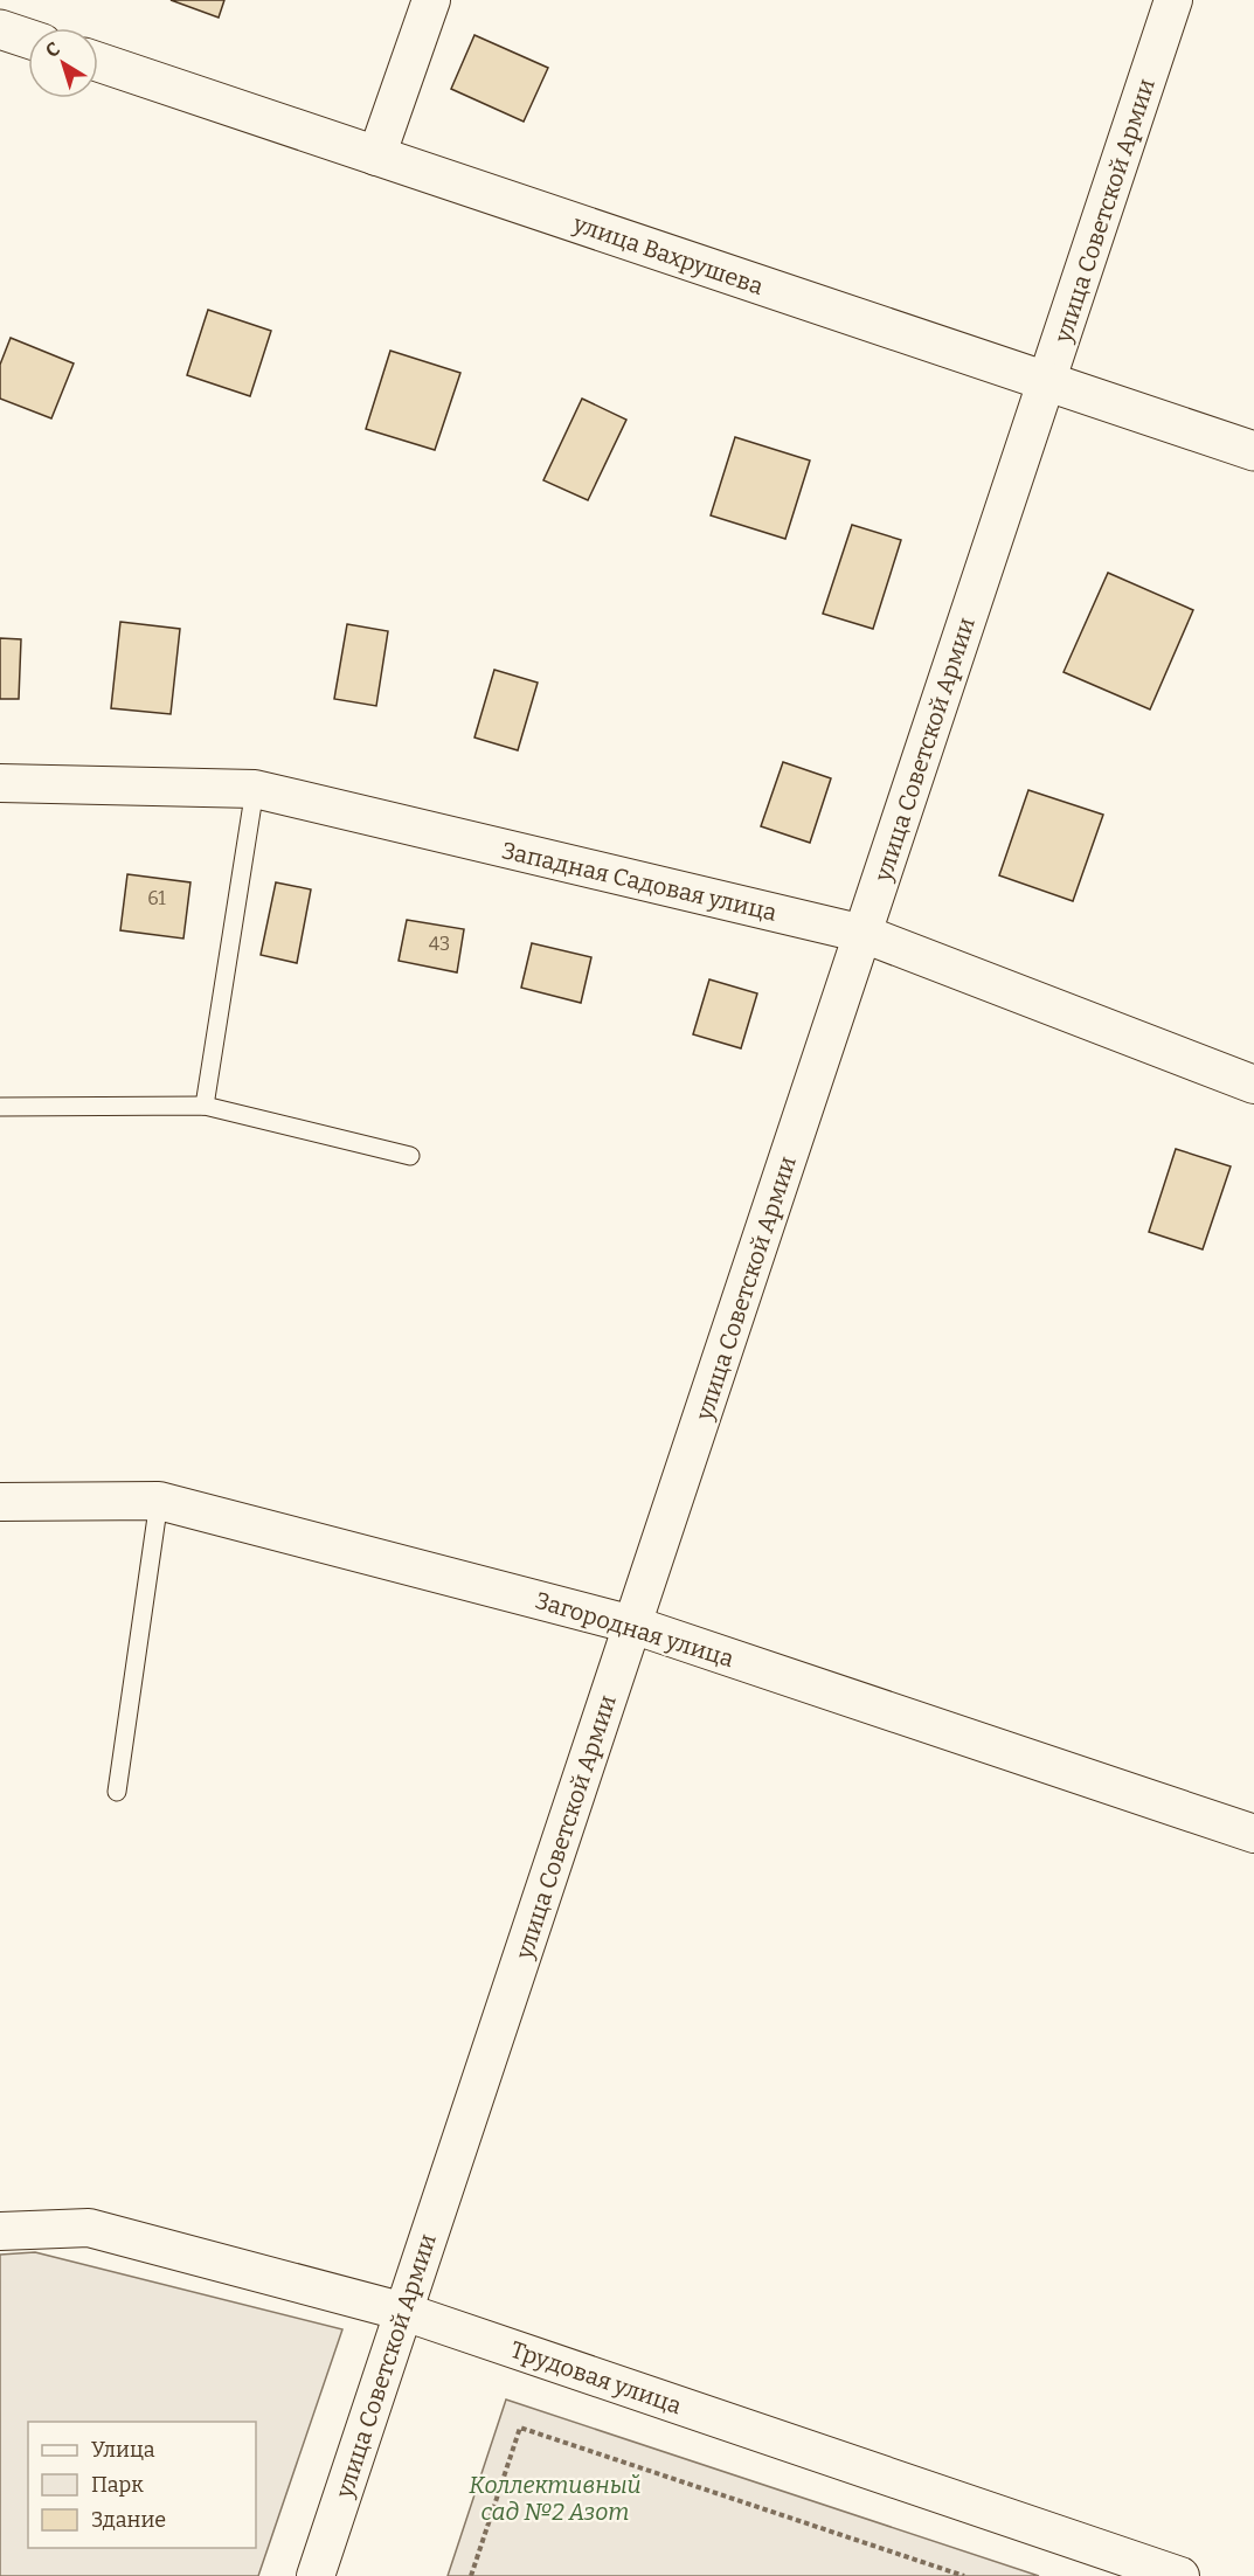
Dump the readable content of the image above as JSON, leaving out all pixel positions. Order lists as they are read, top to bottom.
{
  "streets": {
    "main road": ["улица Вахрушева"],
    "street": [
      "улица Советской Армии",
      "Западная Садовая улица",
      "Загородная улица",
      "Трудовая улица"
    ]
  },
  "crossings": [
    ["улица Советской Армии", "улица Вахрушева"],
    ["улица Советской Армии", "Западная Садовая улица"],
    ["улица Советской Армии", "Загородная улица"],
    ["улица Советской Армии", "Трудовая улица"]
  ],
  "parks": ["Коллективный сад №2 Азот"],
  "house_numbers": ["61", "43"],
  "legend": ["Улица", "Парк", "Здание"],
  "north": "top left"
}
